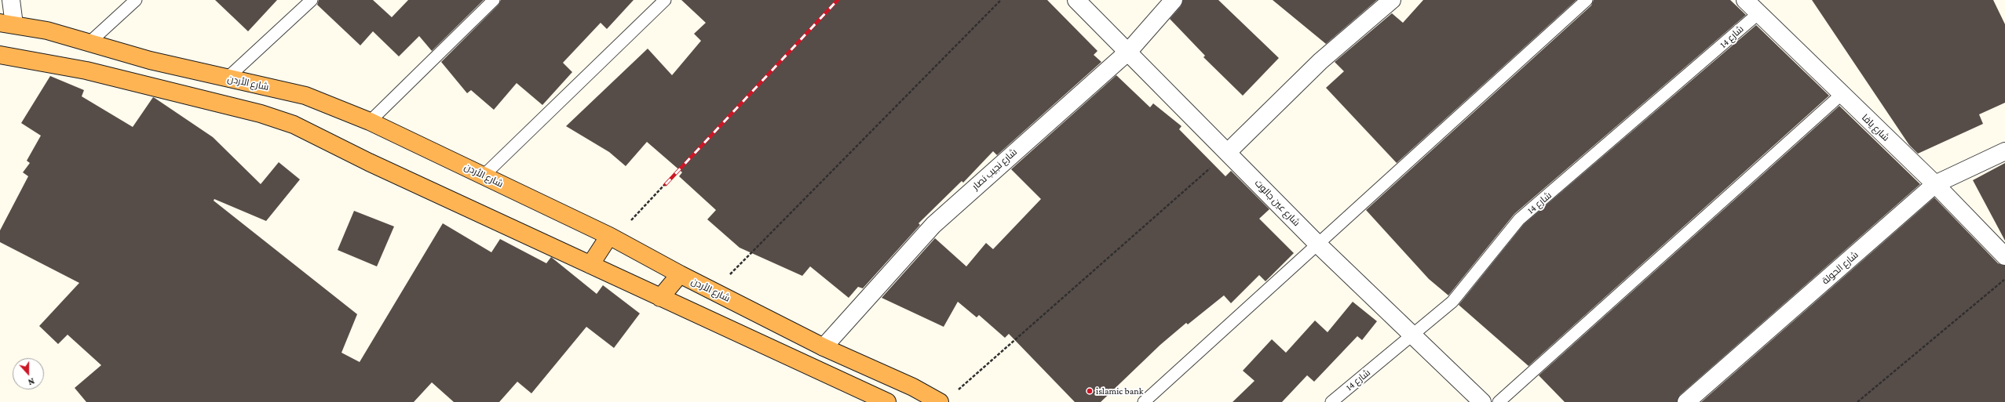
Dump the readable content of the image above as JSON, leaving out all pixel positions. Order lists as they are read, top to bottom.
{
  "streets": {
    "highway": ["شارع الأردن"],
    "street": [
      "شارع يافا",
      "شارع نجيب نصار",
      "شارع عين جالوت",
      "شارع الحولة"
    ],
    "lane": ["شارع 14"]
  },
  "crossings": [
    ["شارع 14", "شارع يافا"],
    ["شارع 14", "شارع عين جالوت"],
    ["شارع الأردن", "شارع نجيب نصار"],
    ["شارع يافا", "شارع الحولة"],
    ["شارع نجيب نصار", "شارع عين جالوت"]
  ],
  "places": ["islamic bank"],
  "north": "bottom"
}
